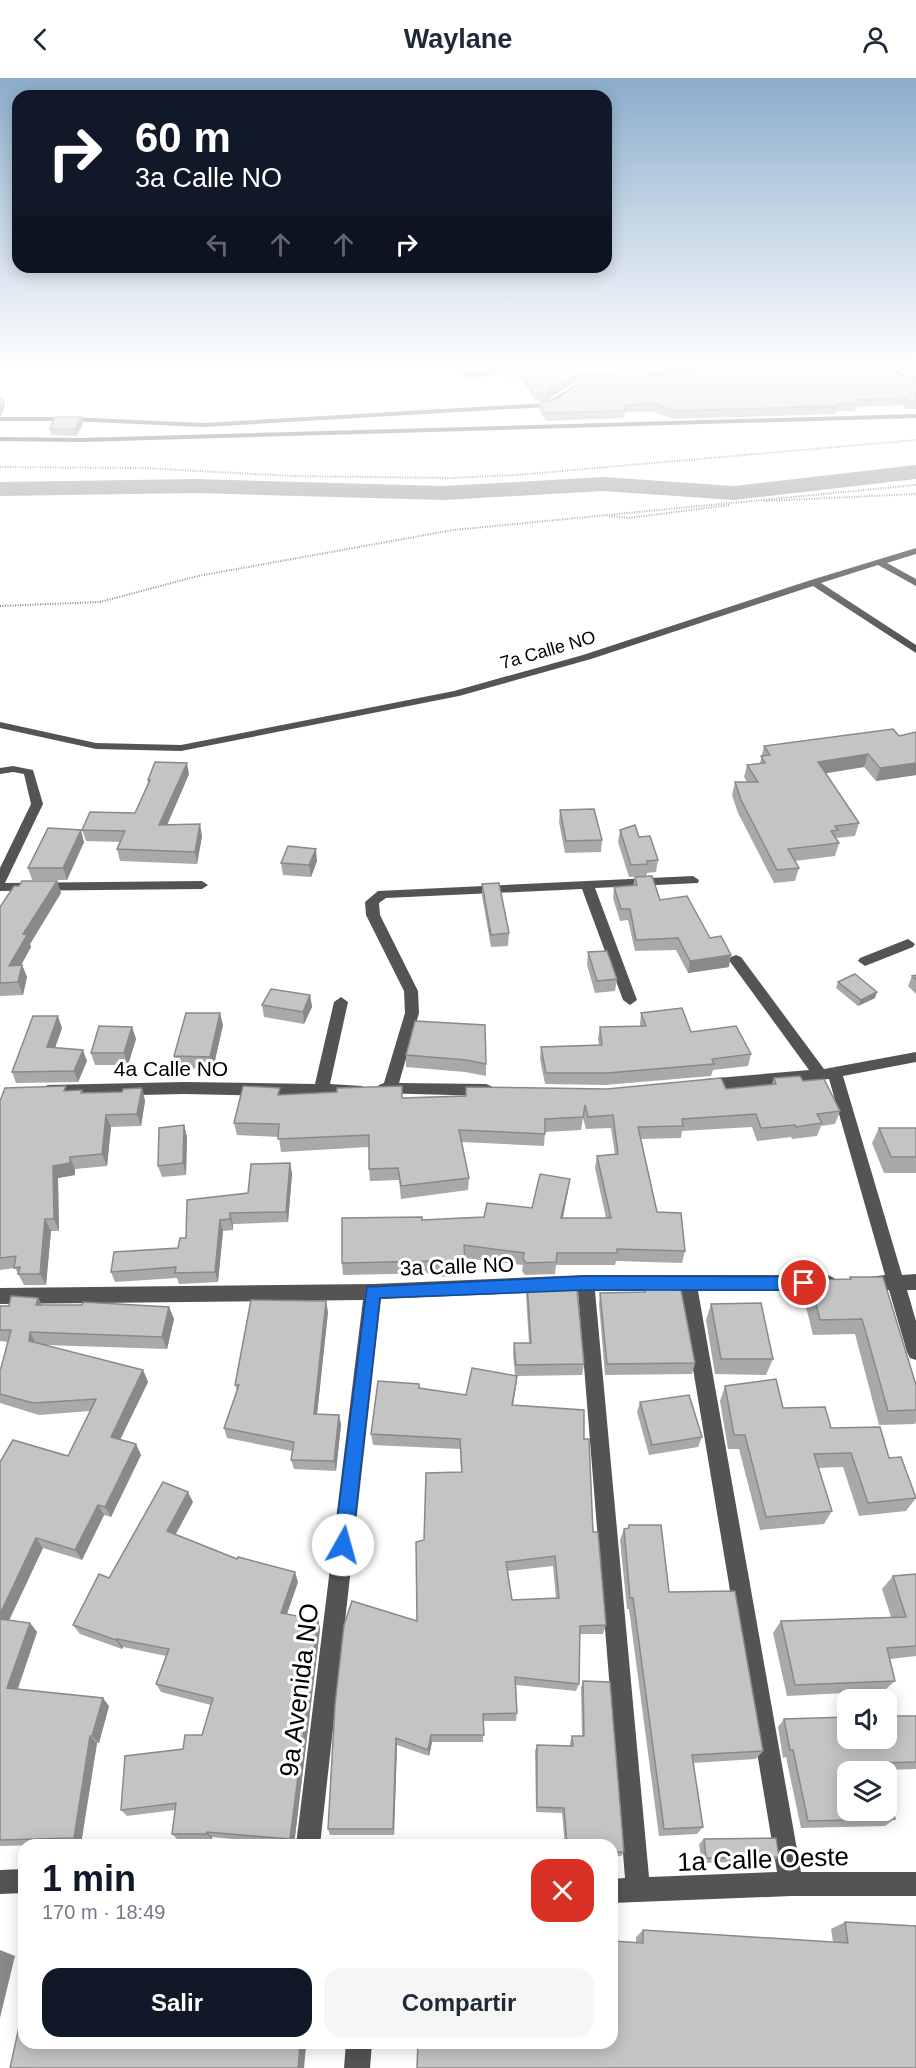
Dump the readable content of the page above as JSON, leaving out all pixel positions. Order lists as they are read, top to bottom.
{
  "streets": {
    "street": [
      "7a Calle NO",
      "4a Calle NO",
      "3a Calle NO",
      "9a Avenida NO",
      "1a Calle Oeste"
    ]
  },
  "crossings": [
    ["3a Calle NO", "9a Avenida NO"]
  ],
  "page": {
    "header": "Waylane",
    "turn": ["60 m", "3a Calle NO"],
    "heading": ["1 min", "170 m · 18:49"],
    "buttons": ["Salir", "Compartir"]
  }
}
